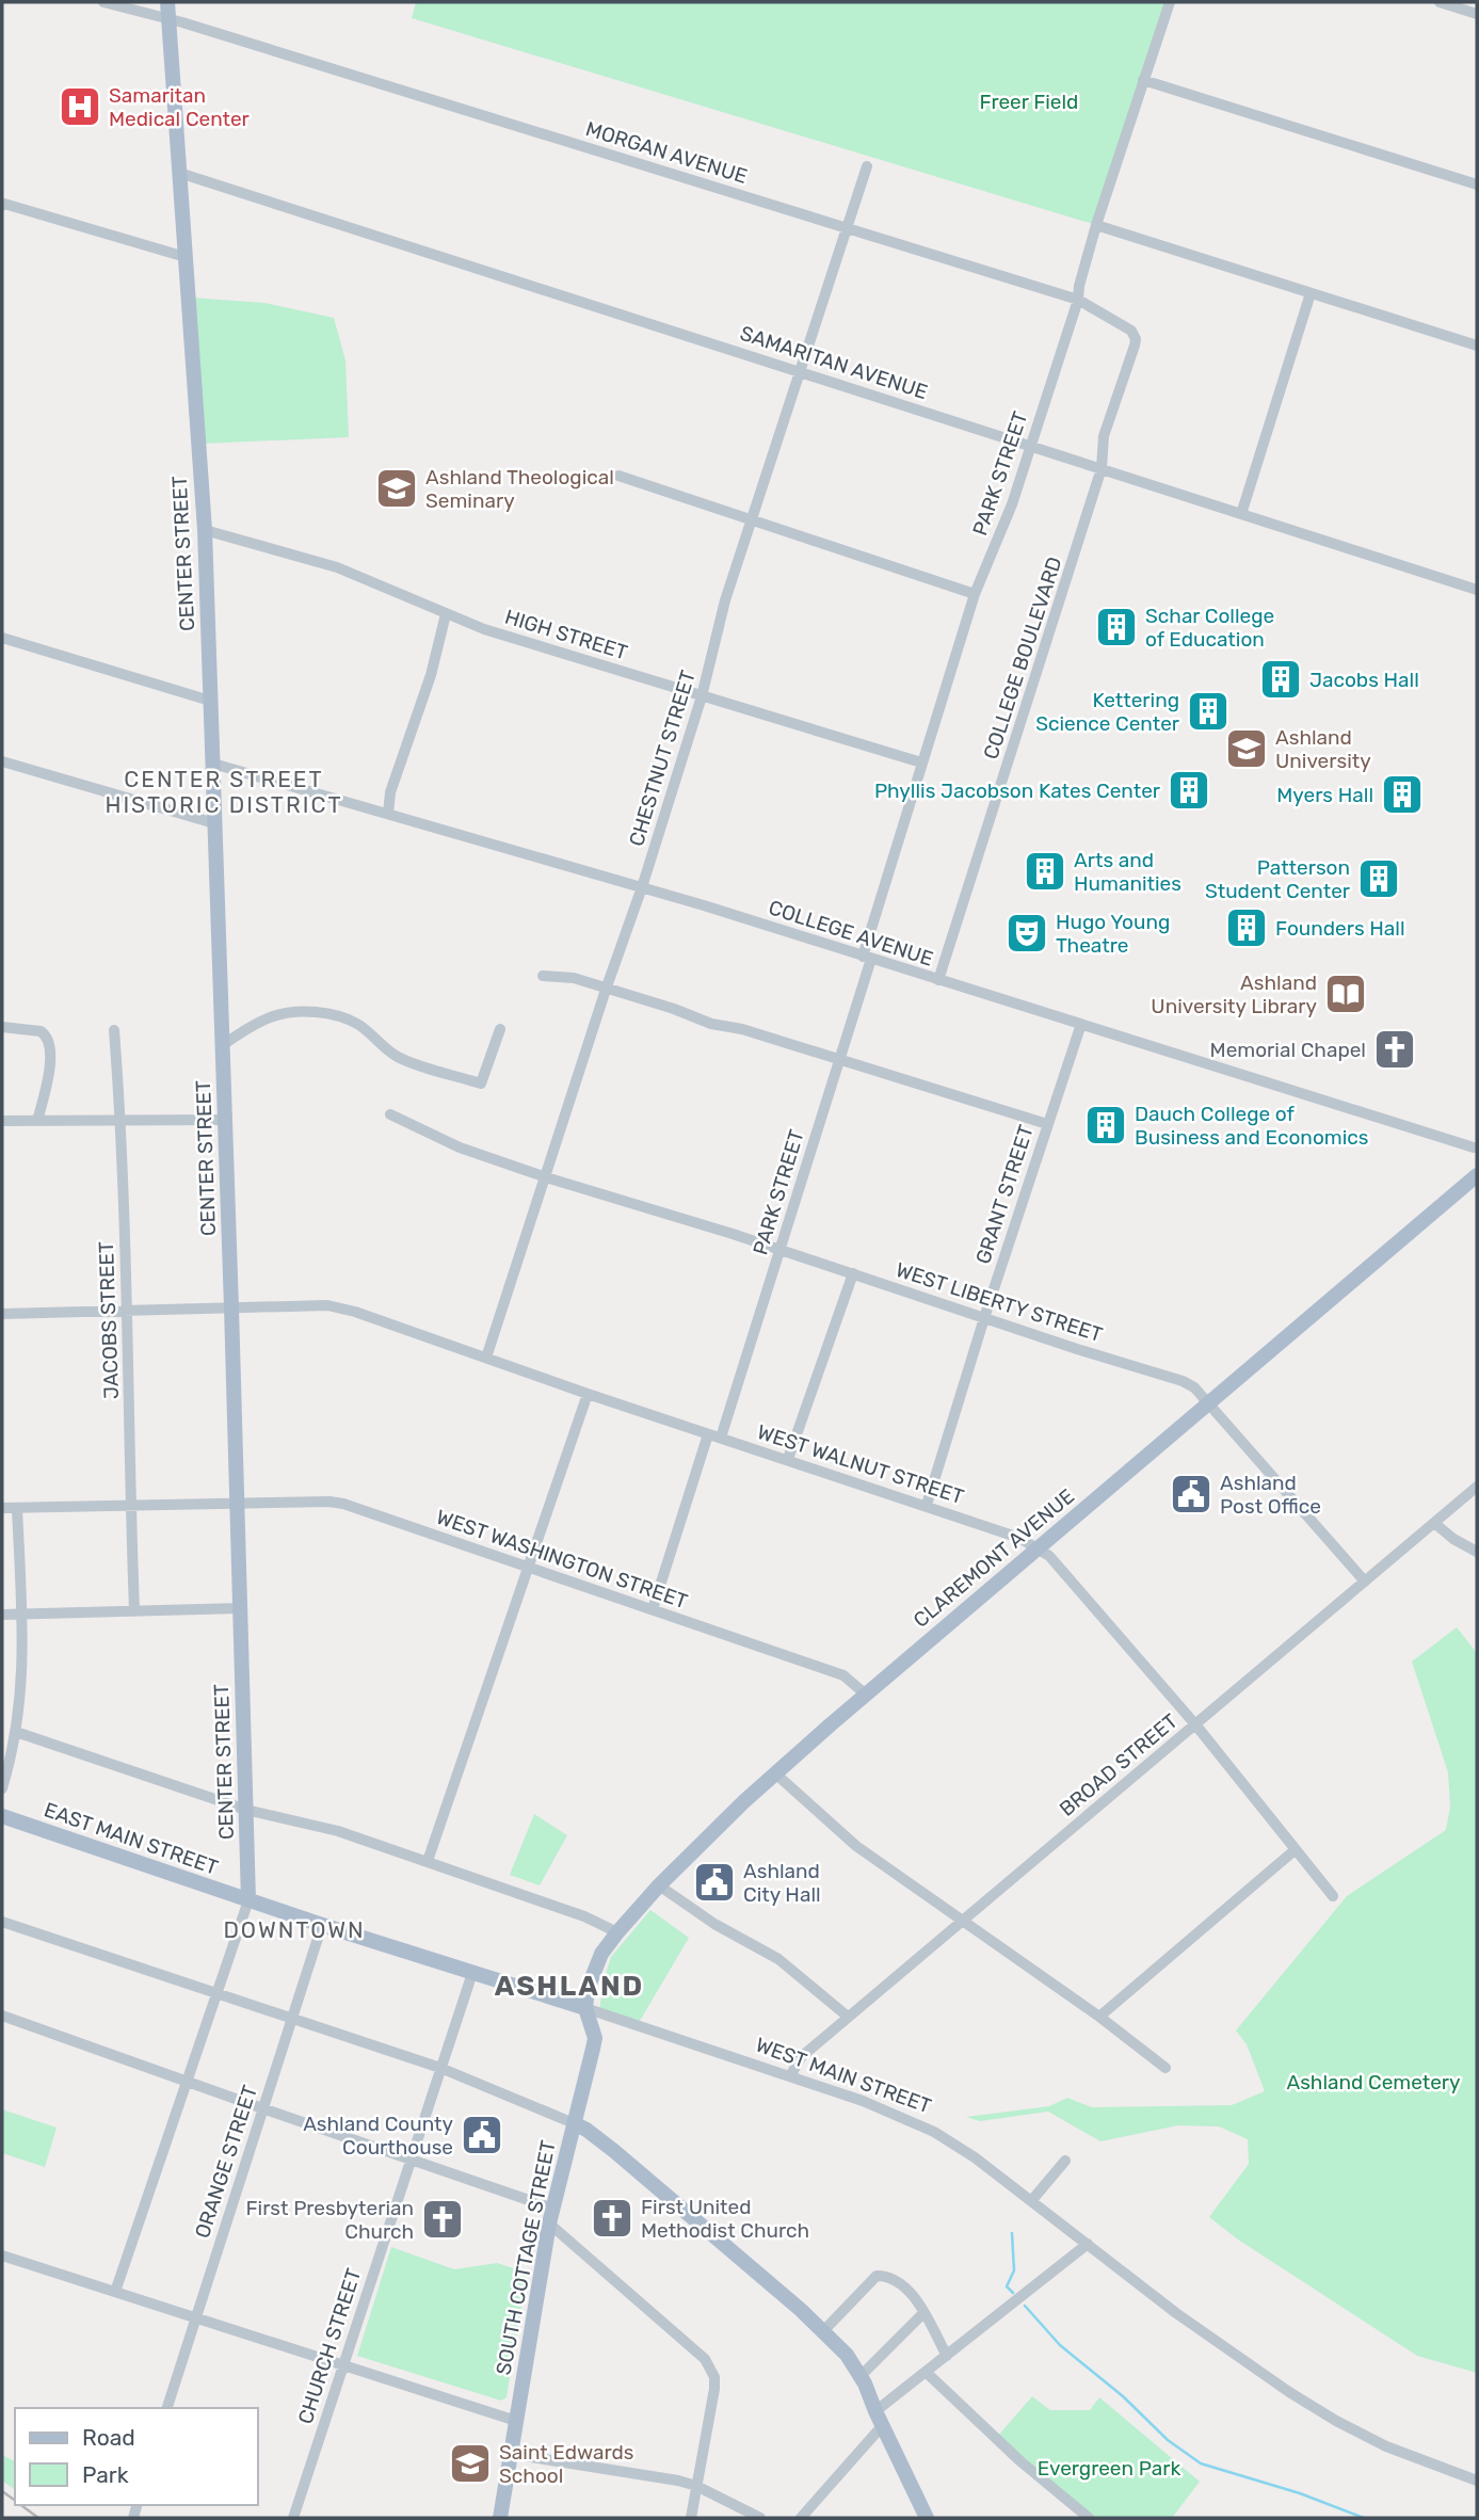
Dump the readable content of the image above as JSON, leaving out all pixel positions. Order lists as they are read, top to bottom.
{
  "streets": {
    "main road": [
      "CENTER STREET",
      "CLAREMONT AVENUE",
      "EAST MAIN STREET",
      "WEST MAIN STREET",
      "SOUTH COTTAGE STREET"
    ],
    "street": [
      "MORGAN AVENUE",
      "SAMARITAN AVENUE",
      "PARK STREET",
      "HIGH STREET",
      "COLLEGE BOULEVARD",
      "CHESTNUT STREET",
      "COLLEGE AVENUE",
      "GRANT STREET",
      "WEST LIBERTY STREET",
      "JACOBS STREET",
      "WEST WALNUT STREET",
      "WEST WASHINGTON STREET",
      "BROAD STREET",
      "ORANGE STREET",
      "CHURCH STREET"
    ]
  },
  "crossings": [
    ["MORGAN AVENUE", "PARK STREET"],
    ["MORGAN AVENUE", "CENTER STREET"],
    ["MORGAN AVENUE", "COLLEGE BOULEVARD"],
    ["MORGAN AVENUE", "CHESTNUT STREET"],
    ["SAMARITAN AVENUE", "PARK STREET"],
    ["SAMARITAN AVENUE", "CENTER STREET"],
    ["SAMARITAN AVENUE", "COLLEGE BOULEVARD"],
    ["SAMARITAN AVENUE", "CHESTNUT STREET"],
    ["PARK STREET", "HIGH STREET"],
    ["PARK STREET", "COLLEGE AVENUE"],
    ["PARK STREET", "WEST LIBERTY STREET"],
    ["PARK STREET", "WEST WALNUT STREET"],
    ["PARK STREET", "WEST WASHINGTON STREET"],
    ["CENTER STREET", "HIGH STREET"],
    ["CENTER STREET", "COLLEGE AVENUE"],
    ["CENTER STREET", "WEST WALNUT STREET"],
    ["CENTER STREET", "WEST WASHINGTON STREET"],
    ["CENTER STREET", "EAST MAIN STREET"],
    ["CENTER STREET", "WEST MAIN STREET"],
    ["HIGH STREET", "CHESTNUT STREET"],
    ["COLLEGE BOULEVARD", "COLLEGE AVENUE"],
    ["CHESTNUT STREET", "COLLEGE AVENUE"],
    ["CHESTNUT STREET", "WEST LIBERTY STREET"],
    ["CHESTNUT STREET", "WEST WALNUT STREET"],
    ["COLLEGE AVENUE", "GRANT STREET"],
    ["GRANT STREET", "WEST LIBERTY STREET"],
    ["GRANT STREET", "WEST WALNUT STREET"],
    ["WEST LIBERTY STREET", "CLAREMONT AVENUE"],
    ["WEST LIBERTY STREET", "BROAD STREET"],
    ["JACOBS STREET", "WEST WALNUT STREET"],
    ["JACOBS STREET", "WEST WASHINGTON STREET"],
    ["WEST WALNUT STREET", "CLAREMONT AVENUE"],
    ["WEST WALNUT STREET", "BROAD STREET"],
    ["CLAREMONT AVENUE", "WEST WASHINGTON STREET"],
    ["CLAREMONT AVENUE", "WEST MAIN STREET"],
    ["CLAREMONT AVENUE", "SOUTH COTTAGE STREET"],
    ["BROAD STREET", "WEST MAIN STREET"],
    ["EAST MAIN STREET", "WEST MAIN STREET"],
    ["WEST MAIN STREET", "ORANGE STREET"],
    ["WEST MAIN STREET", "SOUTH COTTAGE STREET"],
    ["WEST MAIN STREET", "CHURCH STREET"]
  ],
  "districts": ["CENTER STREET HISTORIC DISTRICT", "DOWNTOWN", "ASHLAND"],
  "parks": ["Freer Field", "Ashland Cemetery", "Evergreen Park"],
  "places": {
    "hospital": ["Samaritan Medical Center"],
    "school or university": ["Ashland Theological Seminary", "Ashland University", "Saint Edwards School"],
    "building": [
      "Schar College of Education",
      "Jacobs Hall",
      "Kettering Science Center",
      "Phyllis Jacobson Kates Center",
      "Myers Hall",
      "Arts and Humanities",
      "Patterson Student Center",
      "Founders Hall",
      "Dauch College of Business and Economics"
    ],
    "theatre": ["Hugo Young Theatre"],
    "library": ["Ashland University Library"],
    "church": ["Memorial Chapel", "First United Methodist Church", "First Presbyterian Church"],
    "public building": ["Ashland Post Office", "Ashland City Hall", "Ashland County Courthouse"]
  },
  "legend": ["Road", "Park"]
}
